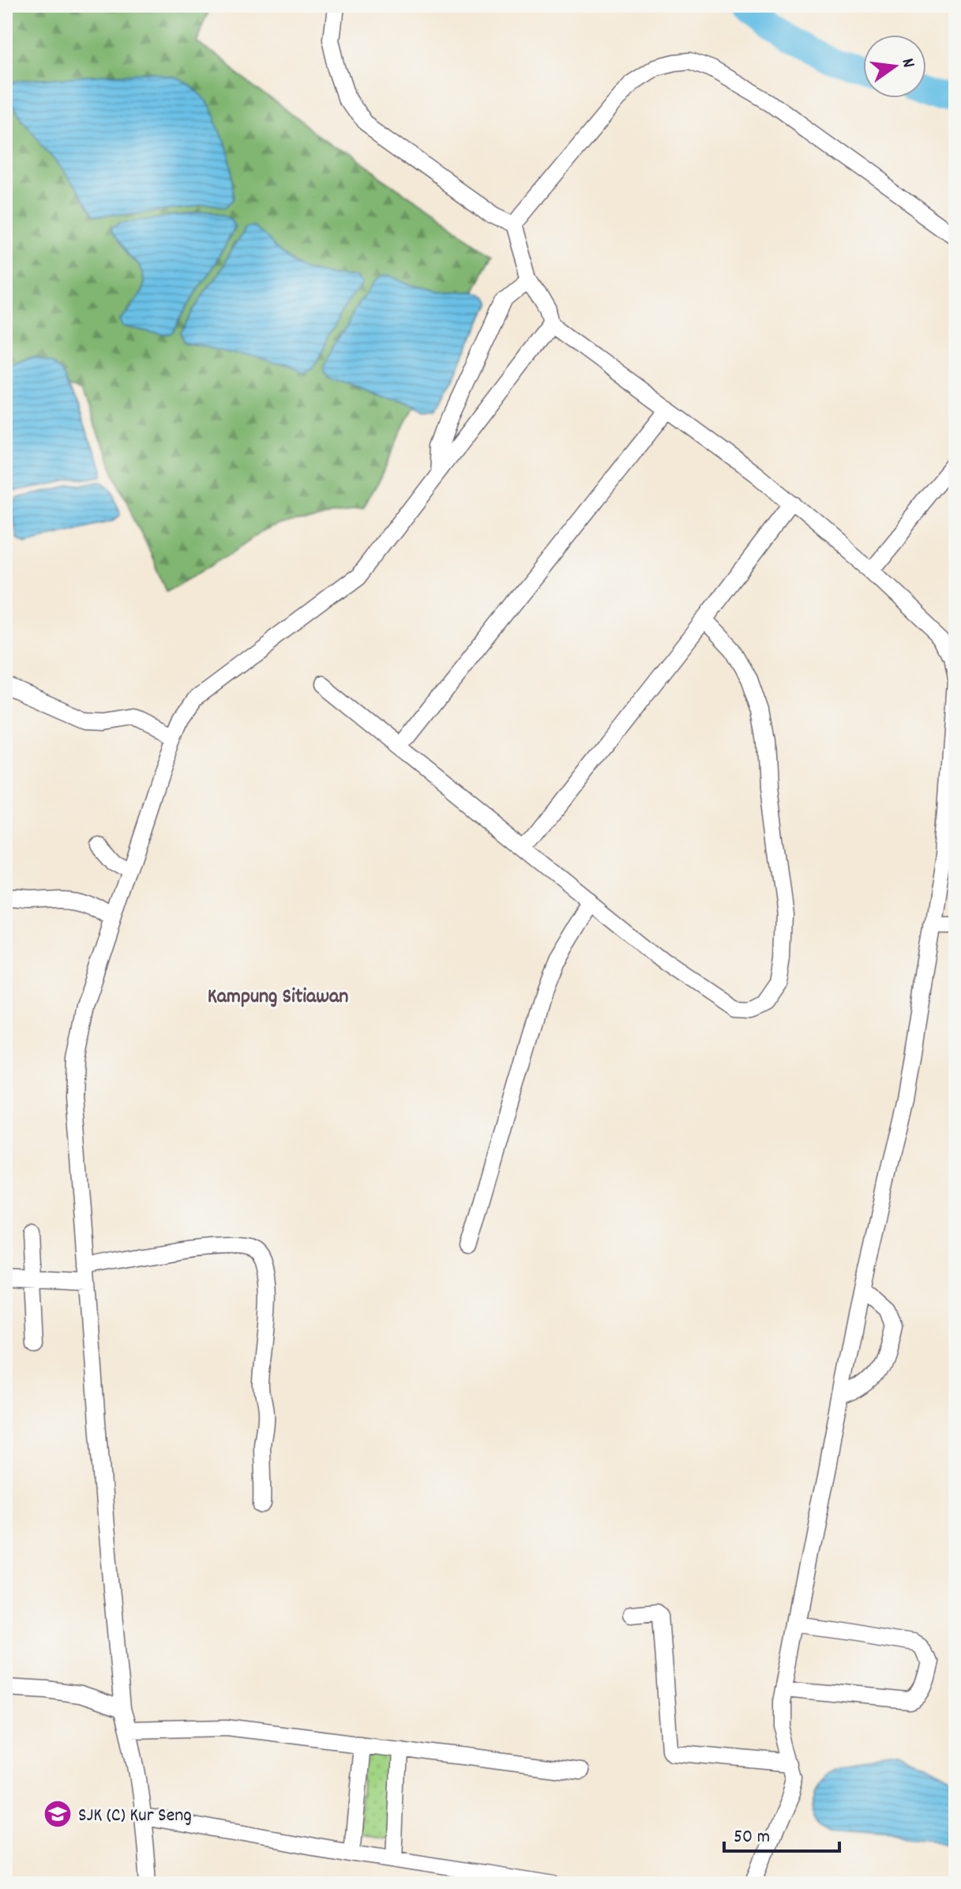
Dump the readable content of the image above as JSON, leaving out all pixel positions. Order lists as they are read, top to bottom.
{
  "districts": ["Kampung Sitiawan"],
  "places": {
    "school or university": ["SJK (C) Kur Seng"]
  },
  "scale_bar": "50 m",
  "north": "right"
}
